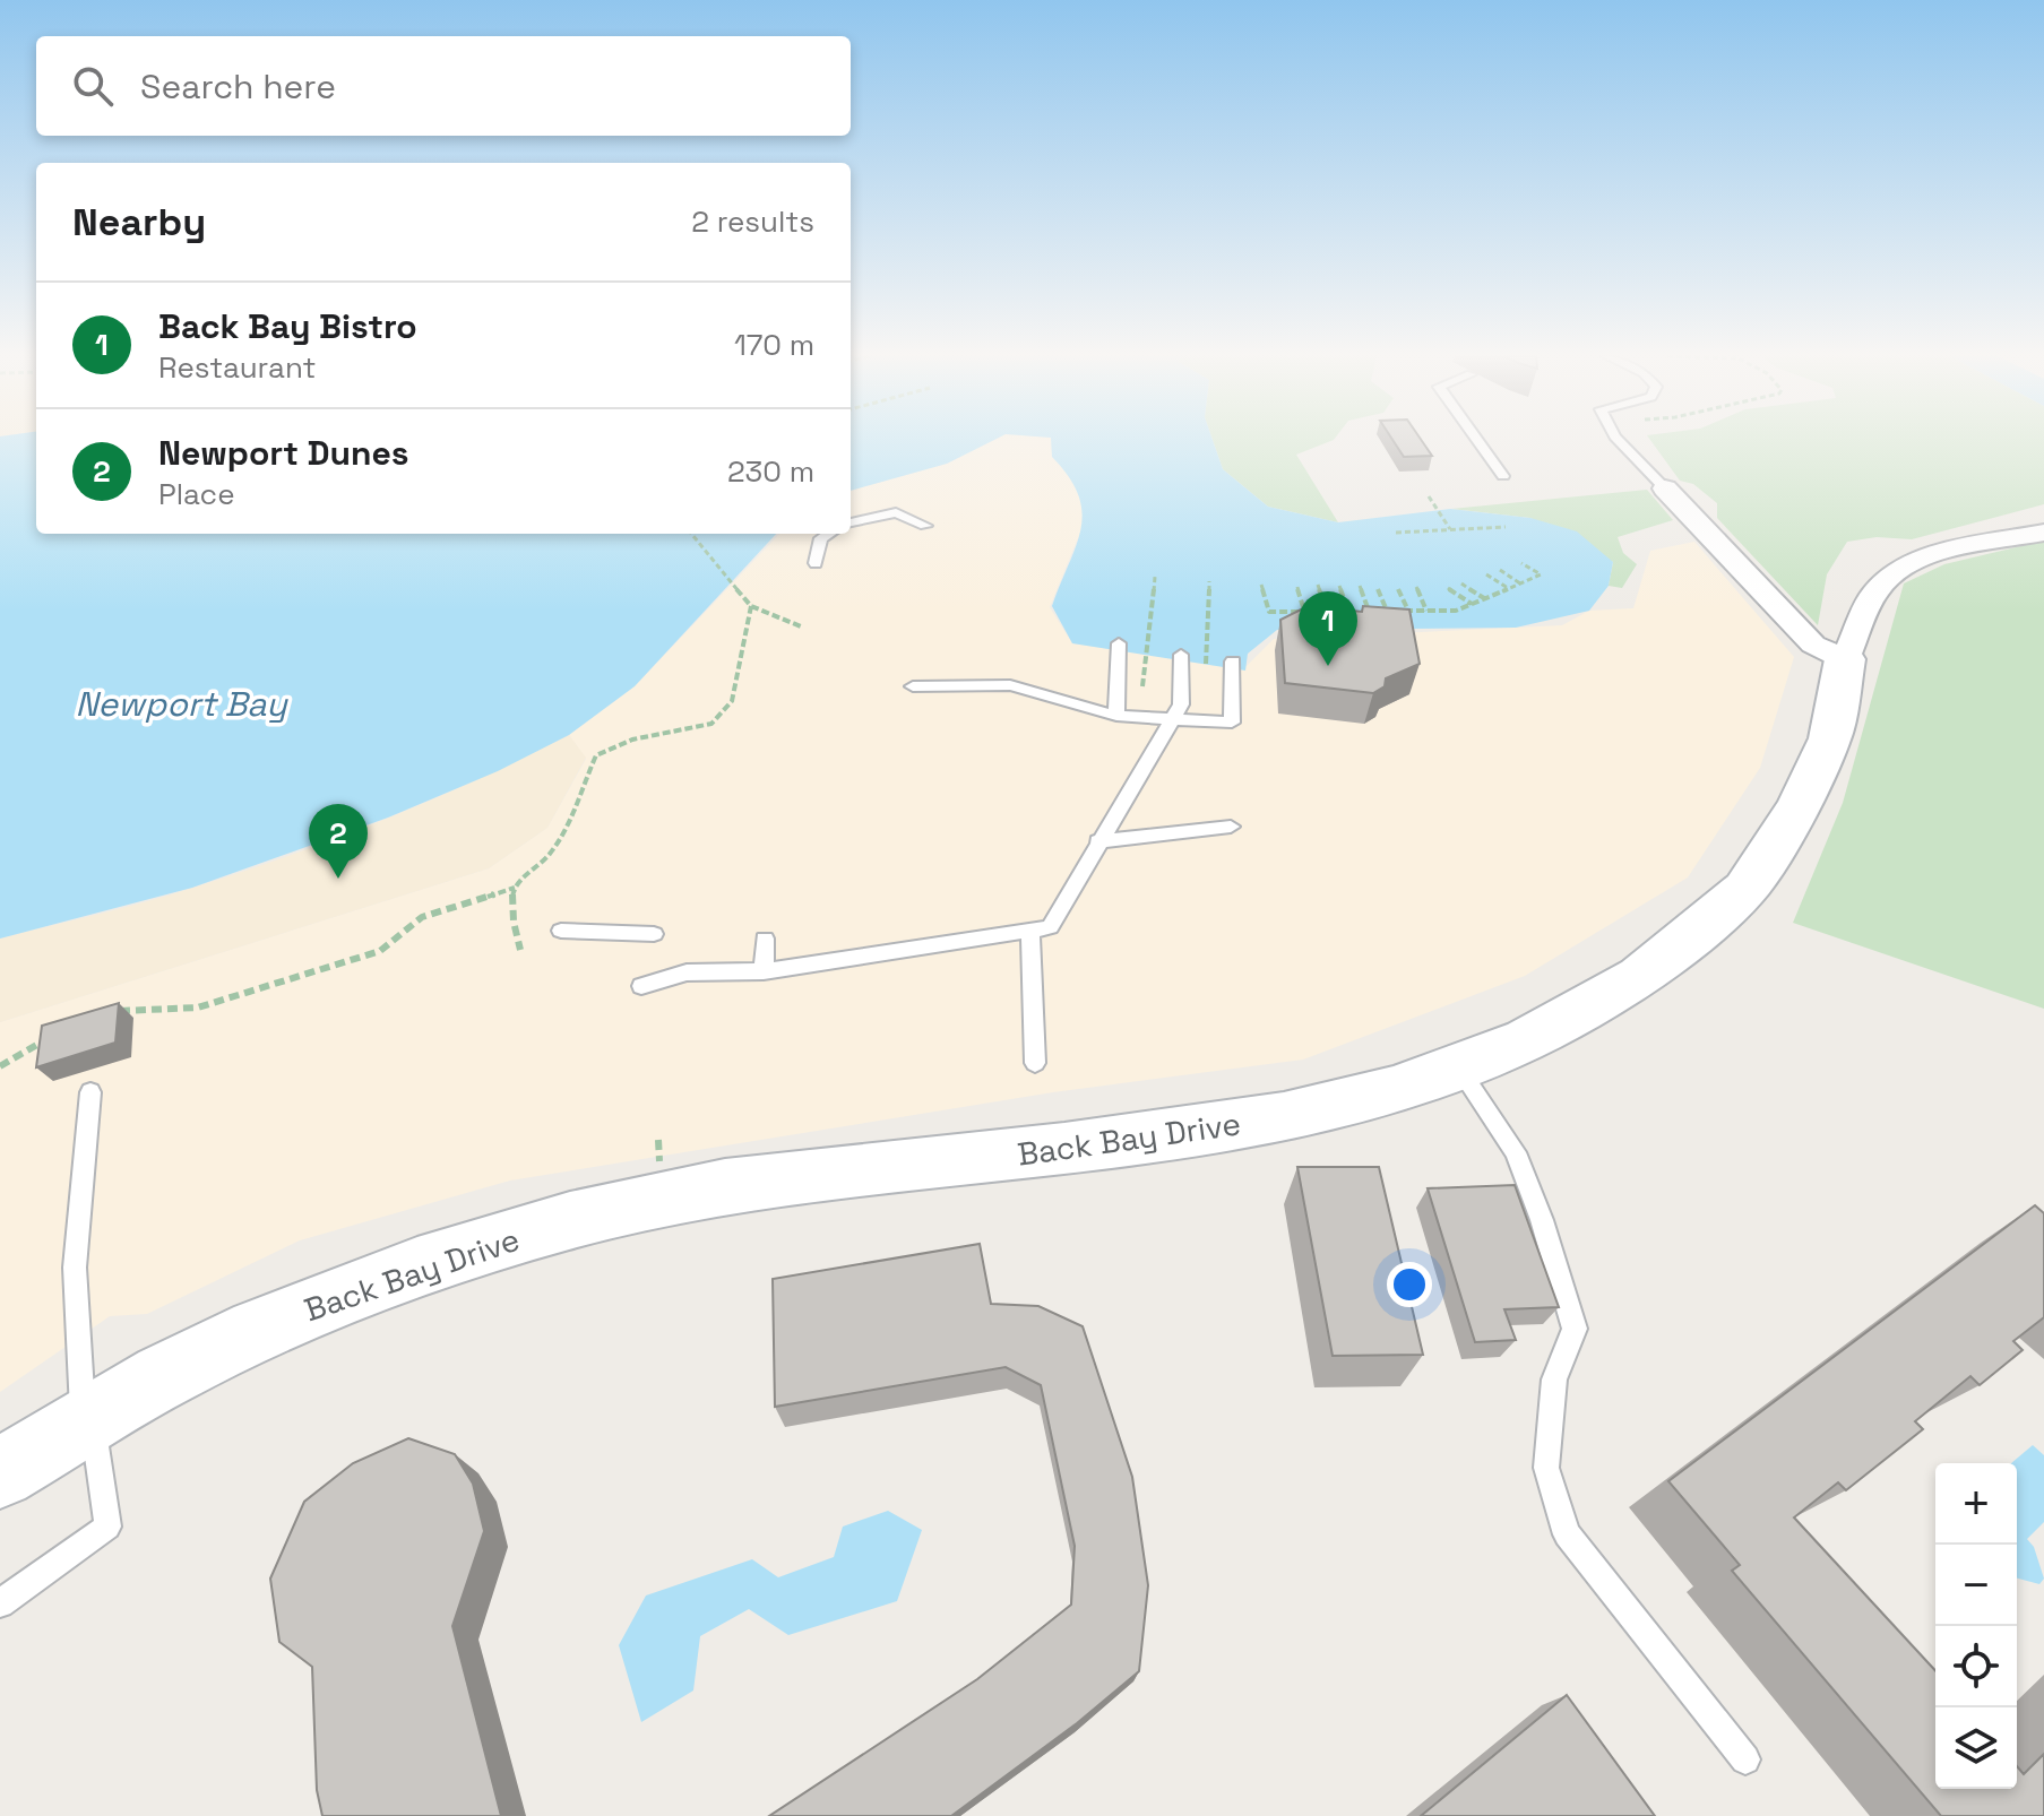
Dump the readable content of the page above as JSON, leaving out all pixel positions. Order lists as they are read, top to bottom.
{
  "streets": {
    "street": ["Back Bay Drive"]
  },
  "water": ["Newport Bay"],
  "page": {
    "search": "Search here",
    "heading": ["Nearby", "2 results"],
    "list": [
      {
        "mark": "1",
        "name": "Back Bay Bistro",
        "note": "Restaurant",
        "value": "170 m"
      },
      {
        "mark": "2",
        "name": "Newport Dunes",
        "note": "Place",
        "value": "230 m"
      }
    ],
    "pins": ["1", "2"],
    "map_buttons": ["+", "−"]
  }
}
